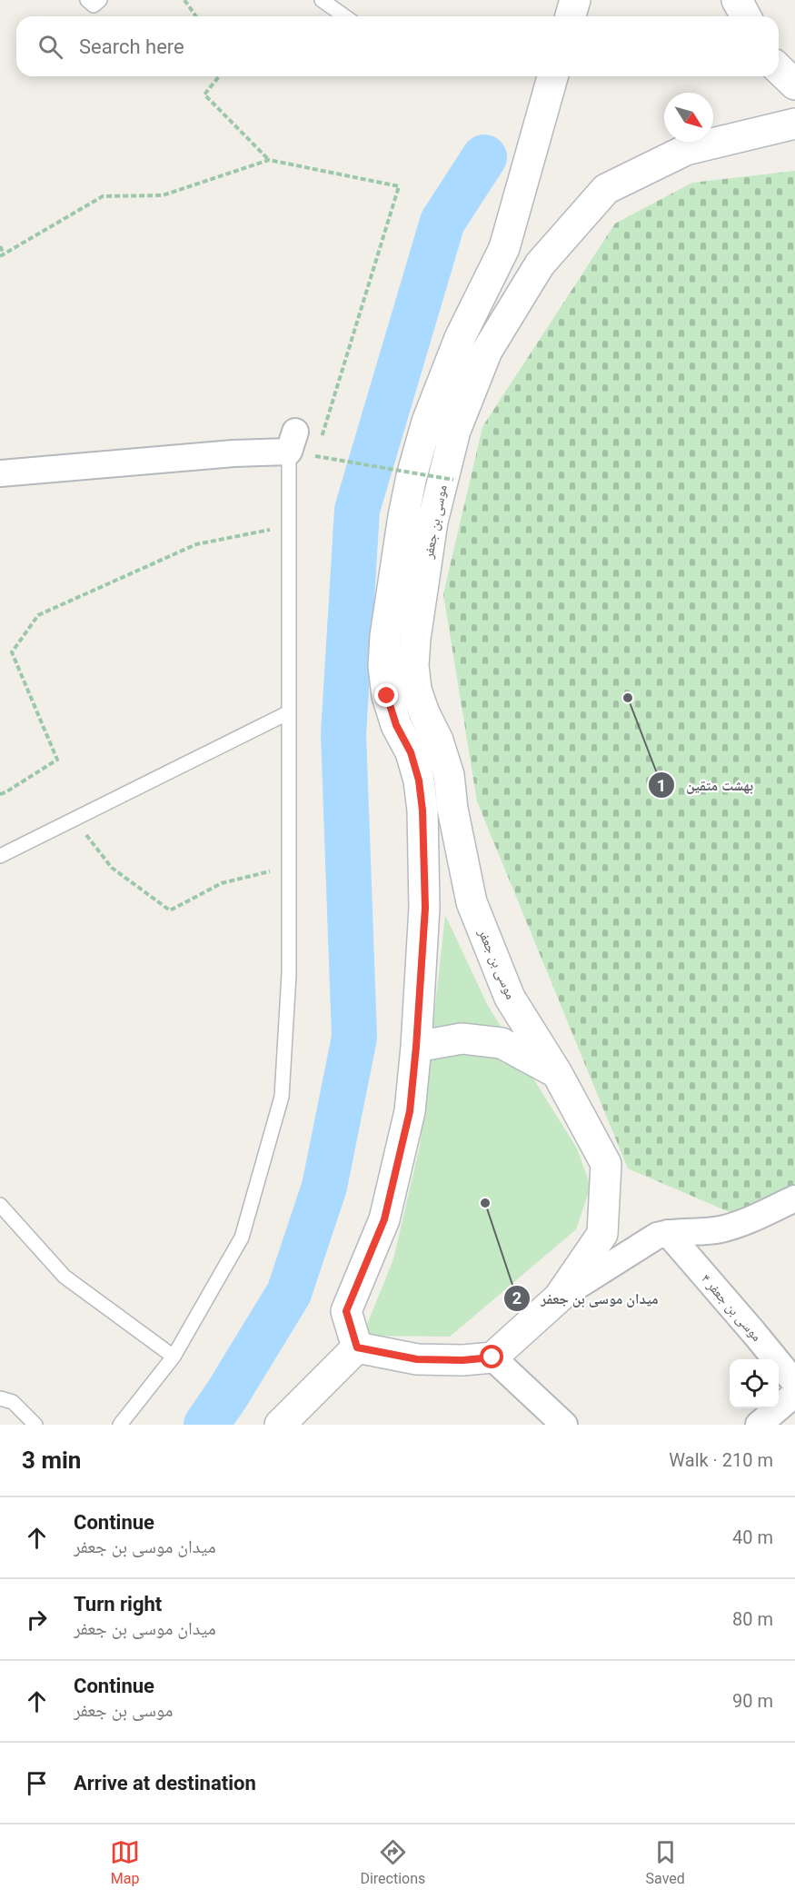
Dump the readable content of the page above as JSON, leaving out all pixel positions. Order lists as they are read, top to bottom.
{
  "streets": {
    "street": ["موسی بن جعفر", "موسی بن جعفر ۴"]
  },
  "places": ["بهشت متقین", "میدان موسی بن جعفر"],
  "north": "bottom right",
  "page": {
    "search": "Search here",
    "heading": ["3 min", "Walk · 210 m"],
    "list": [
      ["Continue", "میدان موسی بن جعفر", "40 m"],
      ["Turn right", "میدان موسی بن جعفر", "80 m"],
      ["Continue", "موسی بن جعفر", "90 m"],
      "Arrive at destination"
    ],
    "nav": ["Map", "Directions", "Saved"]
  }
}
